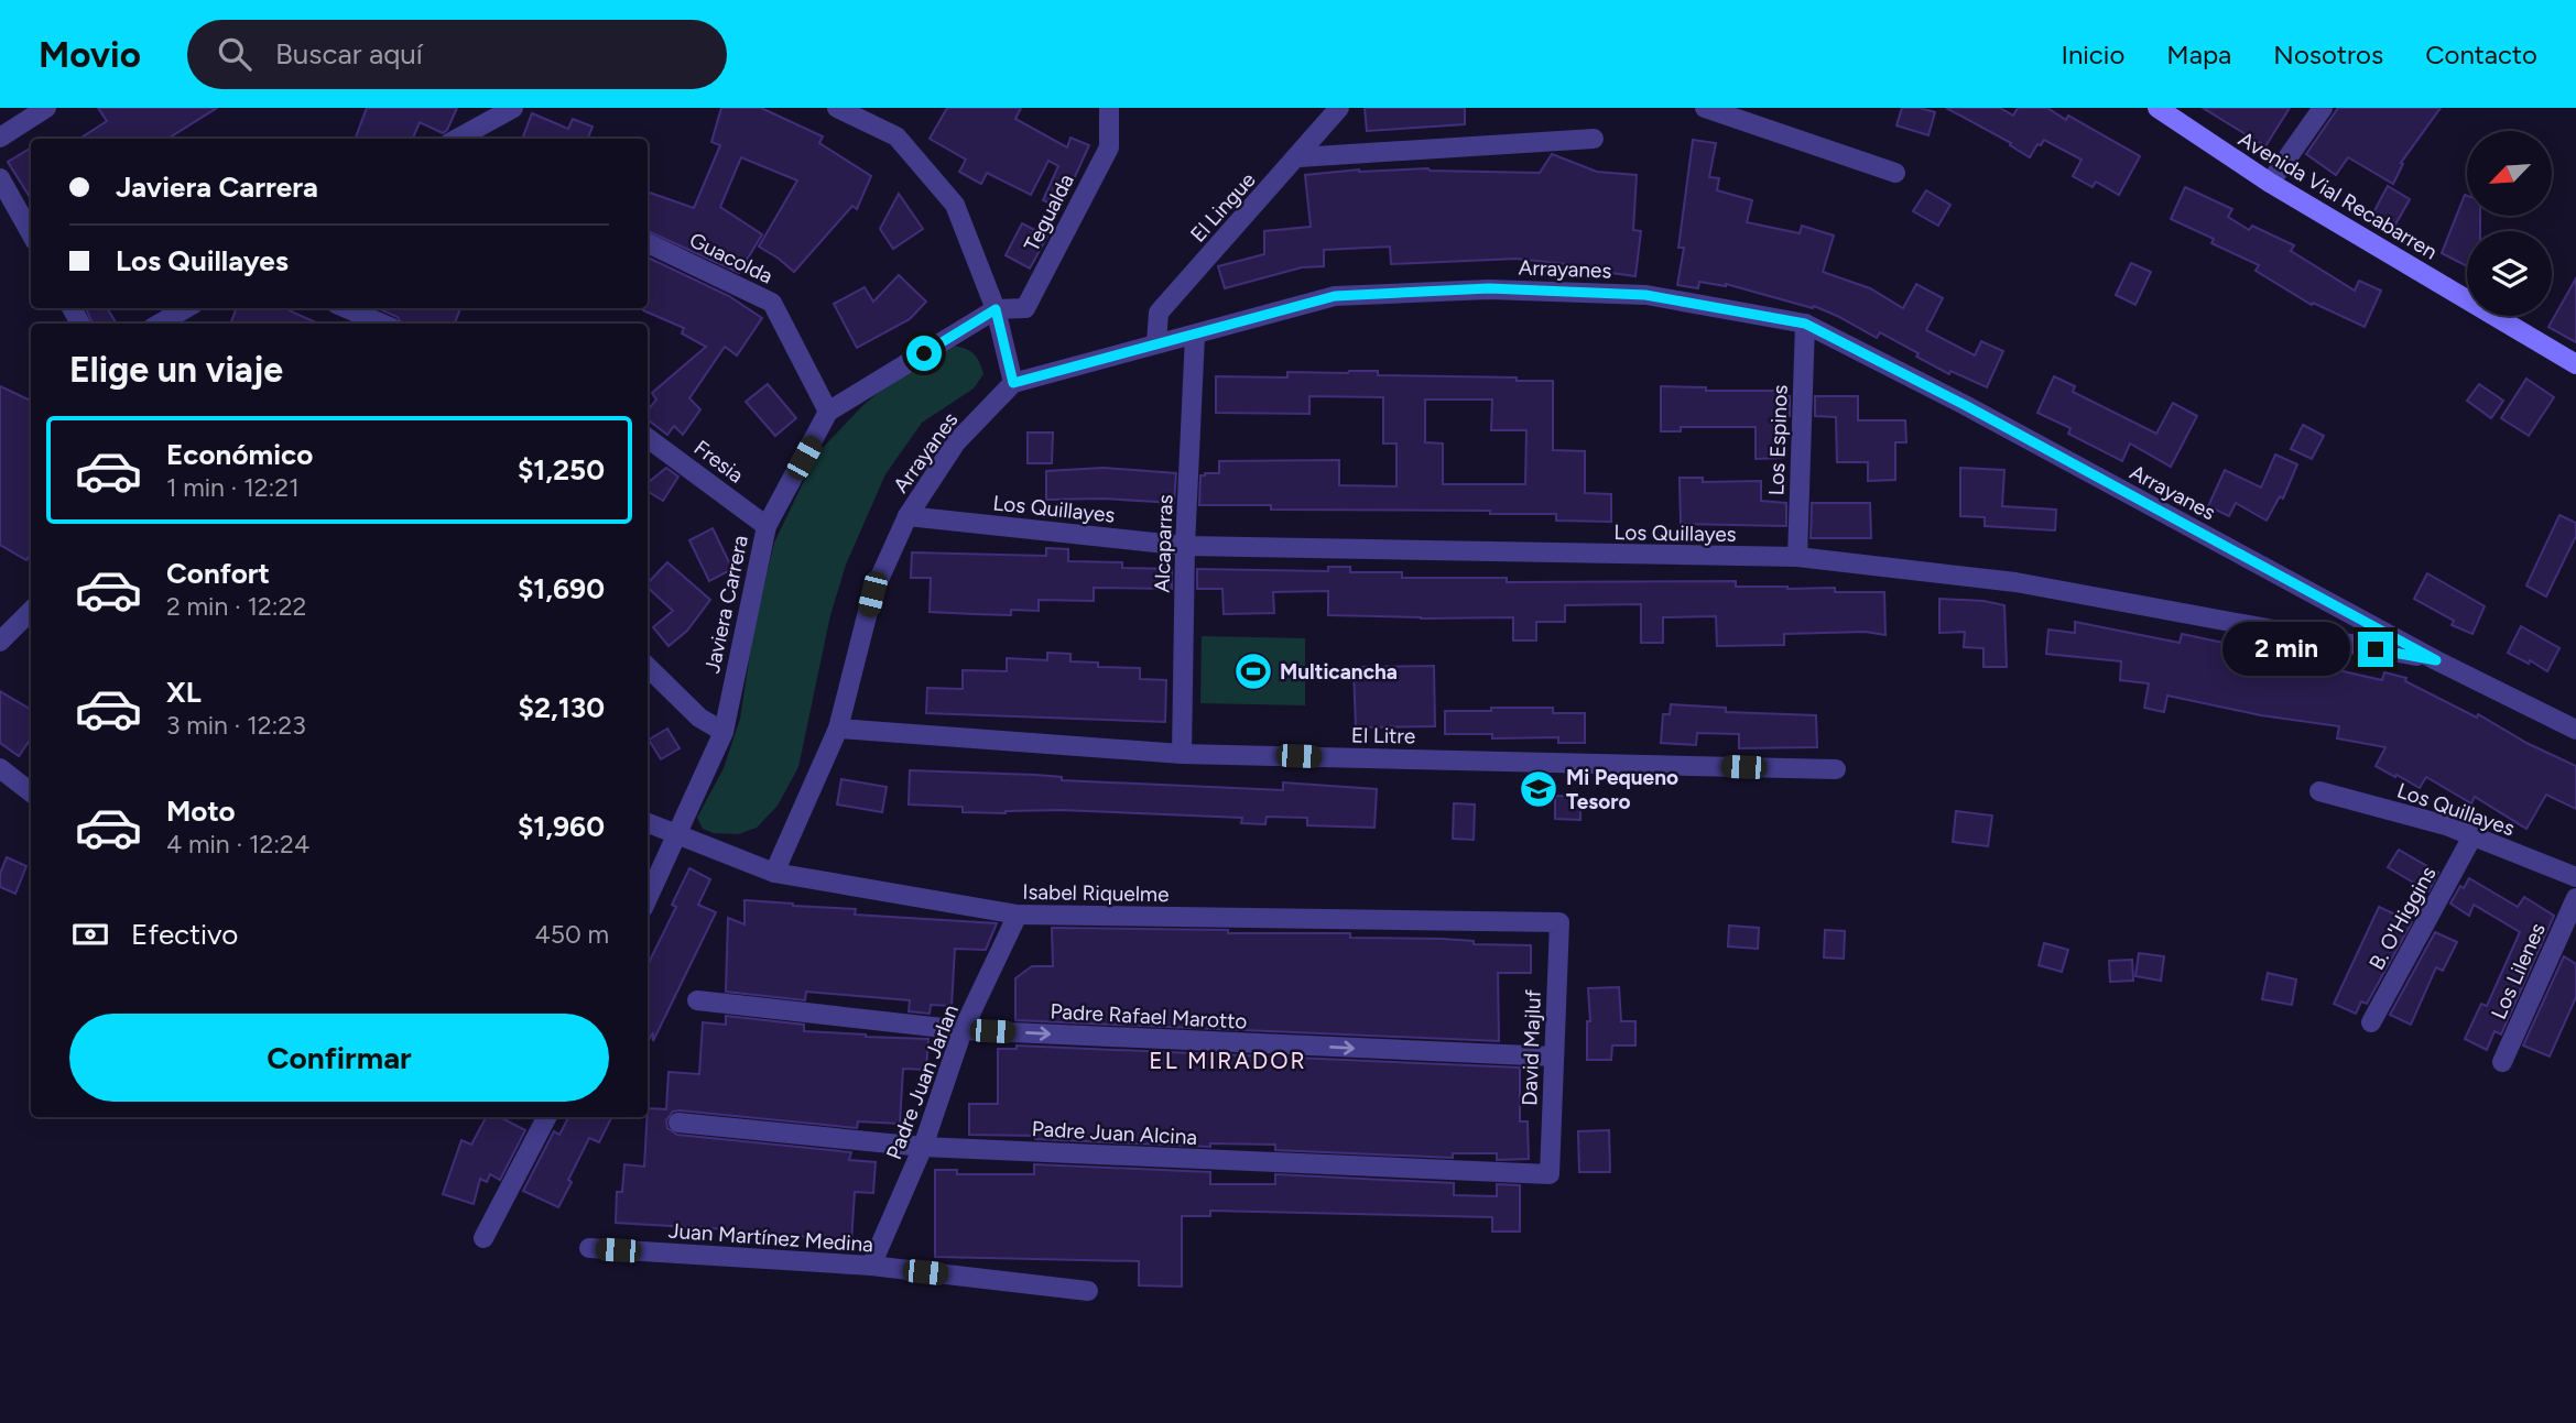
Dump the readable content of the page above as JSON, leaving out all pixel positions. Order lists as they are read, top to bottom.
{
  "streets": {
    "main road": ["Avenida Vial Recabarren"],
    "street": [
      "El Lingue",
      "Tegualda",
      "Guacolda",
      "Arrayanes",
      "Los Espinos",
      "Fresia",
      "Los Quillayes",
      "Alcaparras",
      "Javiera Carrera",
      "El Litre",
      "Isabel Riquelme",
      "B. O'Higgins",
      "Los Lilenes",
      "Padre Rafael Marotto",
      "David Majluf",
      "Padre Juan Jarlan",
      "Padre Juan Alcina",
      "Juan Martínez Medina"
    ]
  },
  "crossings": [
    ["El Lingue", "Arrayanes"],
    ["Guacolda", "Javiera Carrera"],
    ["Arrayanes", "Los Espinos"],
    ["Arrayanes", "Los Quillayes"],
    ["Arrayanes", "Alcaparras"],
    ["Arrayanes", "El Litre"],
    ["Arrayanes", "Isabel Riquelme"],
    ["Los Espinos", "Los Quillayes"],
    ["Fresia", "Javiera Carrera"],
    ["Los Quillayes", "Alcaparras"],
    ["Los Quillayes", "B. O'Higgins"],
    ["Alcaparras", "El Litre"],
    ["Javiera Carrera", "Isabel Riquelme"],
    ["Isabel Riquelme", "David Majluf"],
    ["Isabel Riquelme", "Padre Juan Jarlan"],
    ["Padre Rafael Marotto", "David Majluf"],
    ["Padre Rafael Marotto", "Padre Juan Jarlan"],
    ["David Majluf", "Padre Juan Alcina"],
    ["Padre Juan Jarlan", "Padre Juan Alcina"],
    ["Padre Juan Jarlan", "Juan Martínez Medina"]
  ],
  "one_way": ["Padre Rafael Marotto"],
  "districts": ["EL MIRADOR"],
  "places": {
    "sports": ["Multicancha"],
    "school or university": ["Mi Pequeno Tesoro"]
  },
  "north": "bottom left",
  "page": {
    "header": "Movio",
    "search": "Buscar aquí",
    "nav": [
      "Inicio",
      "Mapa",
      "Nosotros",
      "Contacto"
    ],
    "banner": ["Javiera Carrera", "Los Quillayes"],
    "heading": "Elige un viaje",
    "list": [
      {
        "name": "Económico",
        "note": "1 min · 12:21",
        "value": "$1,250"
      },
      {
        "name": "Confort",
        "note": "2 min · 12:22",
        "value": "$1,690"
      },
      {
        "name": "XL",
        "note": "3 min · 12:23",
        "value": "$2,130"
      },
      {
        "name": "Moto",
        "note": "4 min · 12:24",
        "value": "$1,960"
      }
    ],
    "bubble": "2 min",
    "pay": ["Efectivo", "450 m"],
    "buttons": "Confirmar"
  }
}
